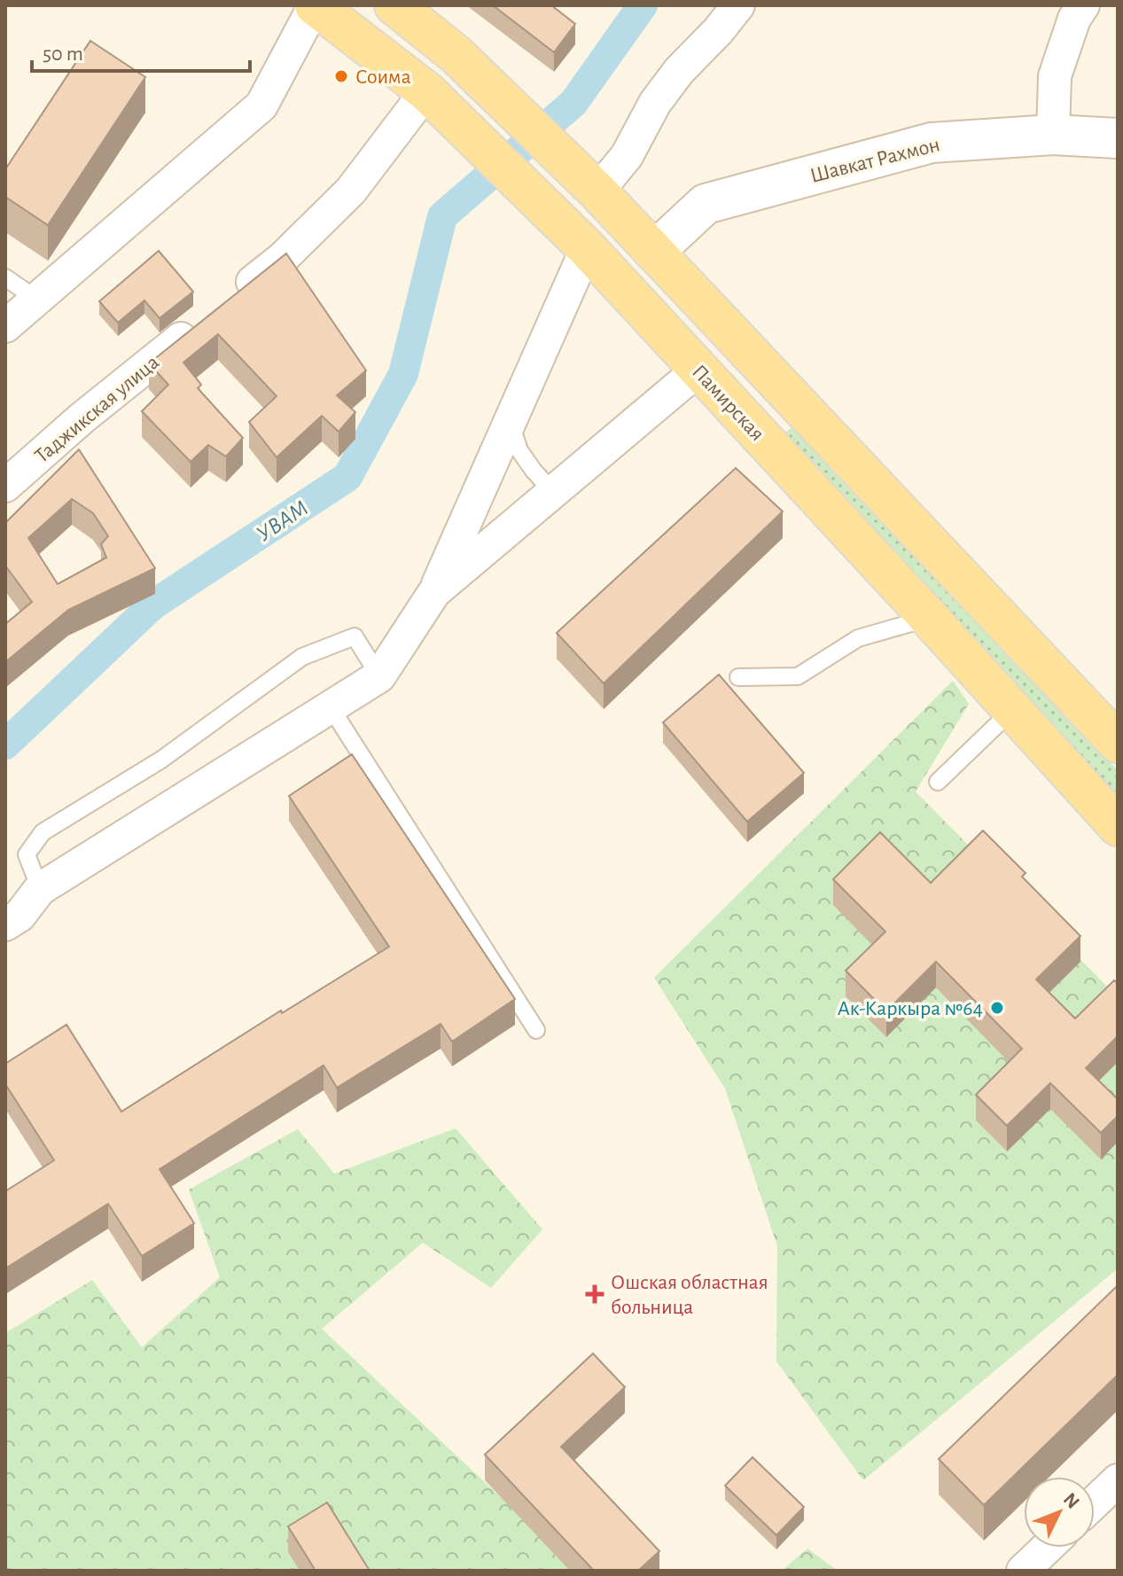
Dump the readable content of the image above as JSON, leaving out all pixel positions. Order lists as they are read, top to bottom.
{
  "streets": {
    "main road": ["Памирская"],
    "street": ["Шавкат Рахмон", "Таджикская улица"]
  },
  "crossings": [
    ["Памирская", "Таджикская улица"]
  ],
  "water": ["УВАМ"],
  "places": {
    "other": ["Соима", "Ак-Каркыра №64"],
    "health": ["Ошская областная больница"]
  },
  "scale_bar": "50 m",
  "north": "top right"
}
